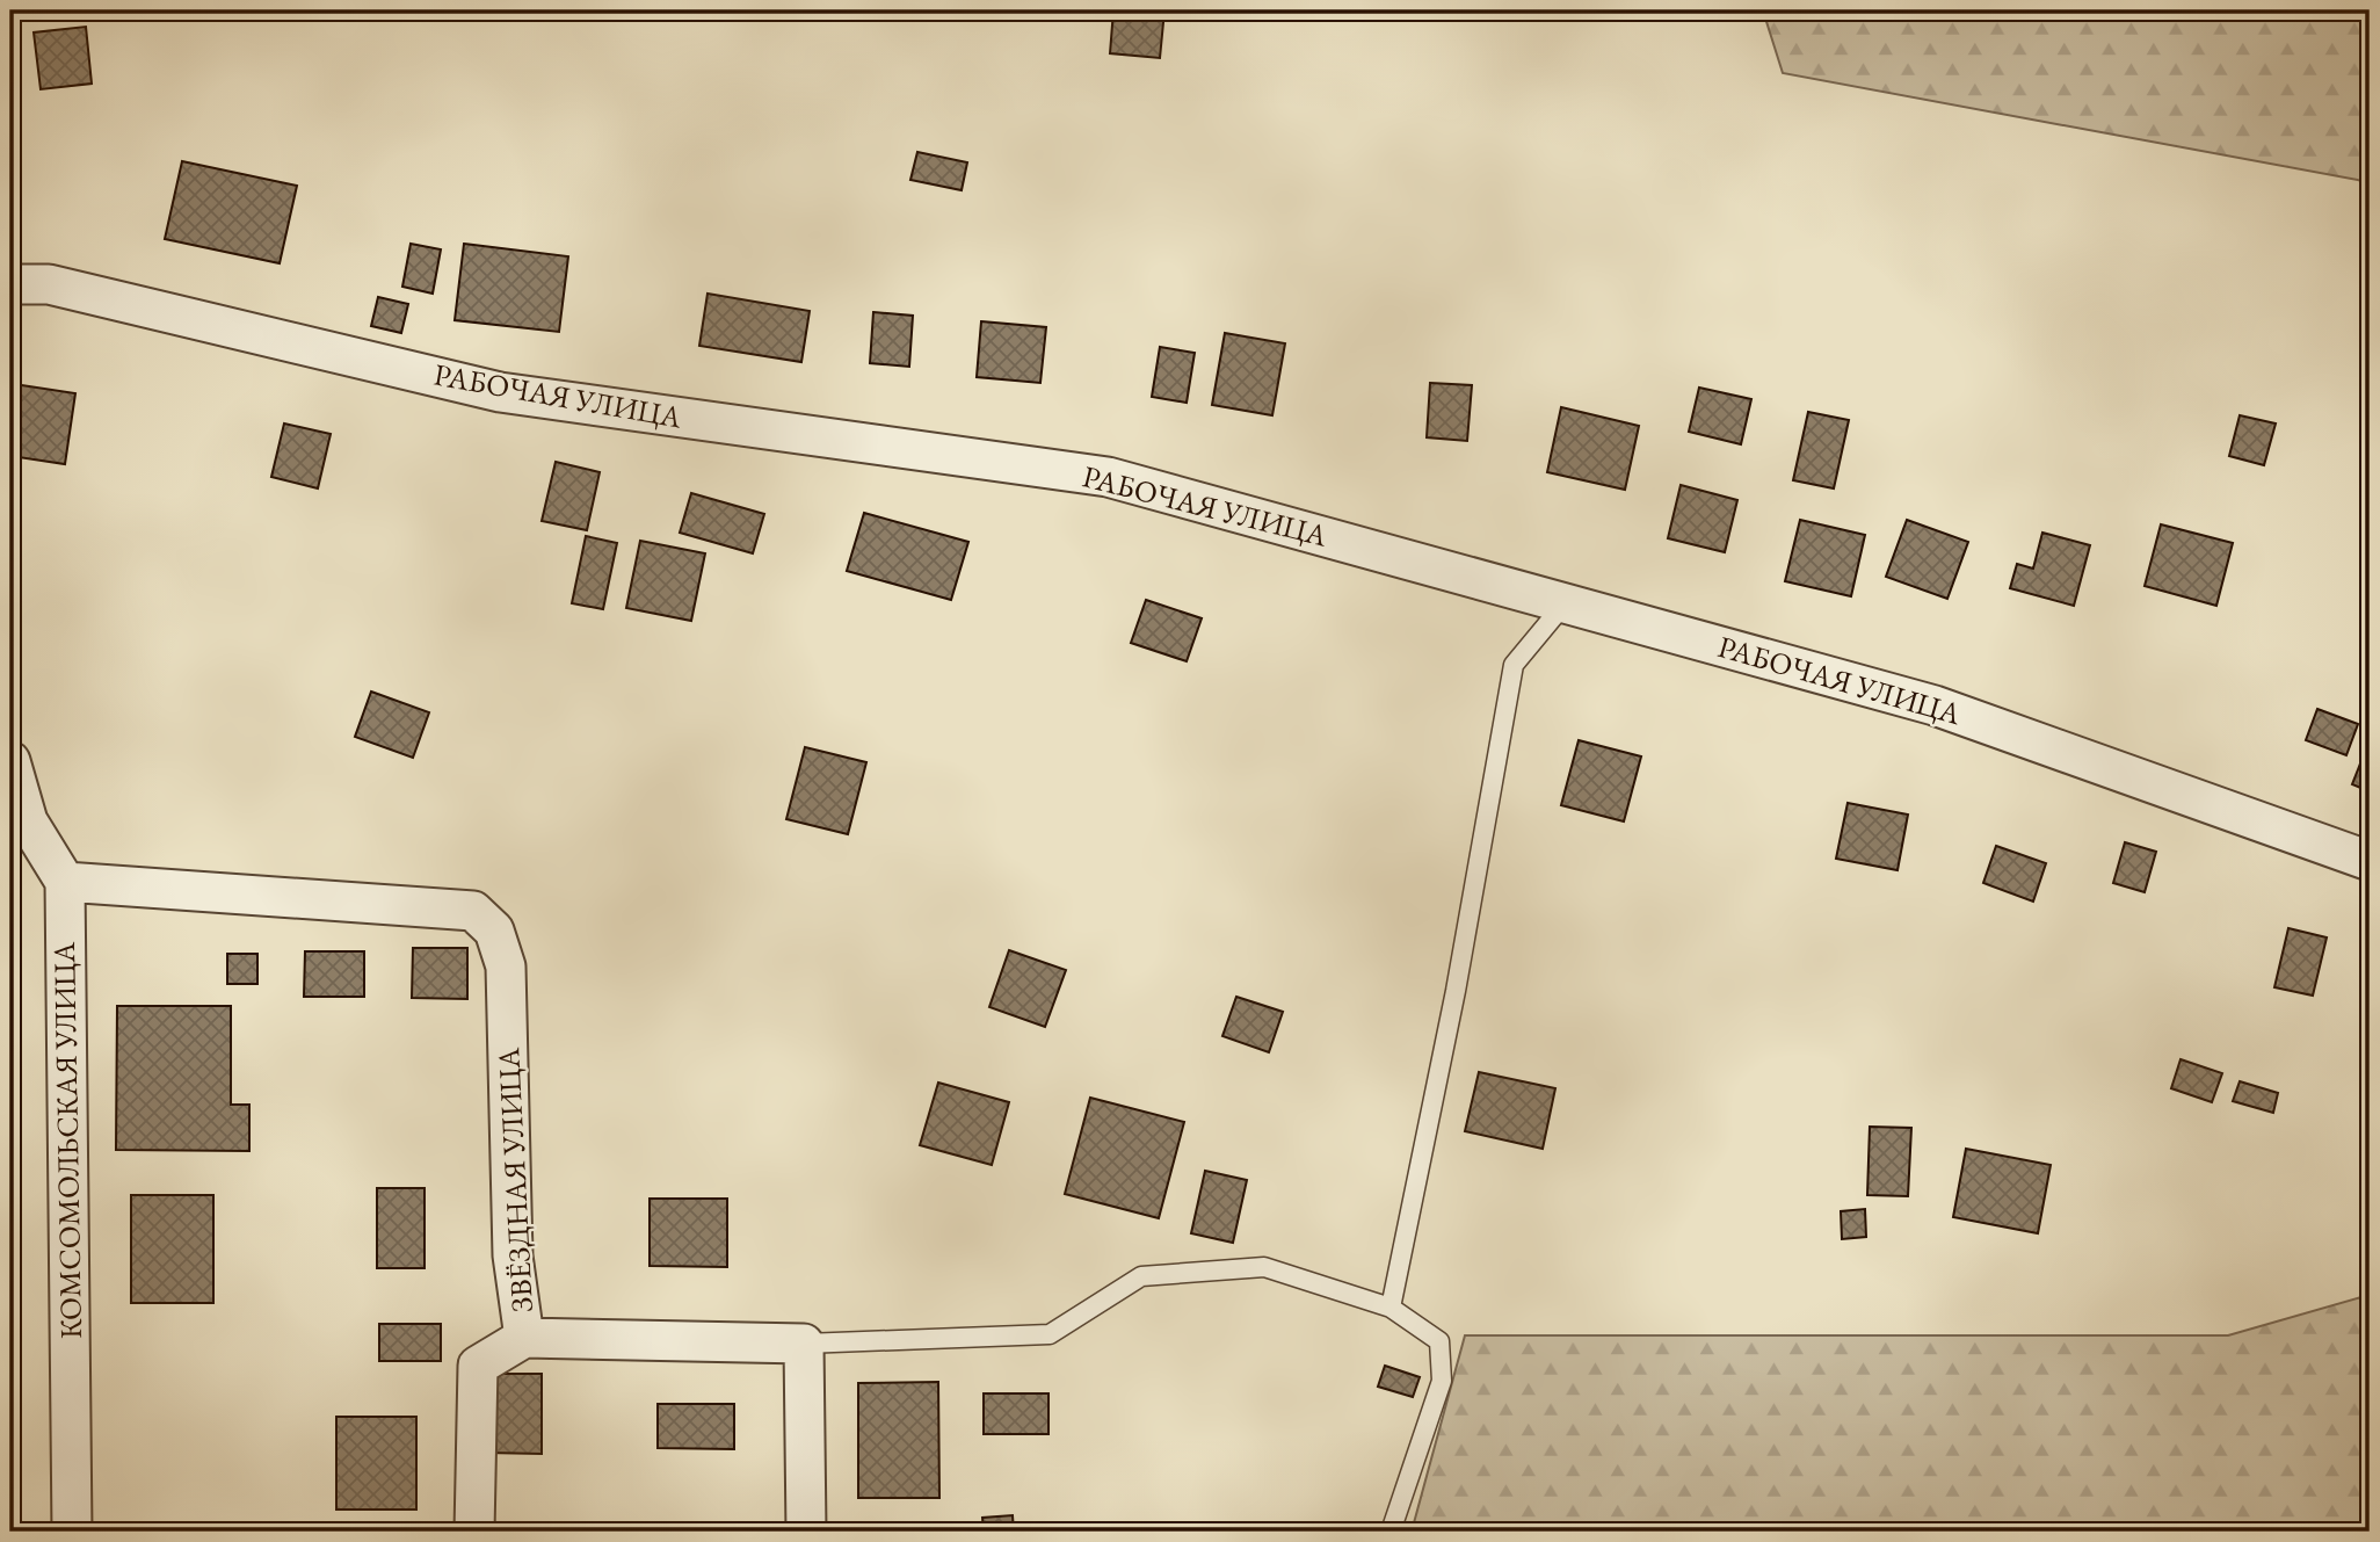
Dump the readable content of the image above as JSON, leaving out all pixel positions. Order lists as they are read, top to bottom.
{
  "streets": {
    "street": ["РАБОЧАЯ УЛИЦА", "КОМСОМОЛЬСКАЯ УЛИЦА", "ЗВЁЗДНАЯ УЛИЦА"]
  },
  "crossings": [
    ["КОМСОМОЛЬСКАЯ УЛИЦА", "ЗВЁЗДНАЯ УЛИЦА"]
  ]
}
